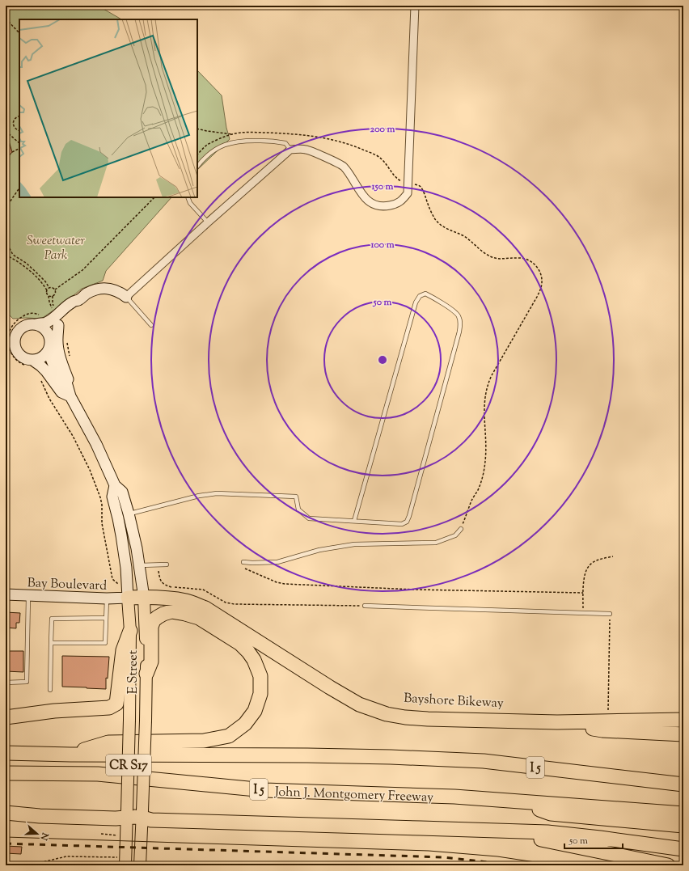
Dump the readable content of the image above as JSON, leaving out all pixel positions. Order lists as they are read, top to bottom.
{
  "streets": {
    "highway": ["I 5", "John J. Montgomery Freeway"],
    "main road": ["Bay Boulevard", "E Street", "CR S17"]
  },
  "crossings": [
    ["Bay Boulevard", "E Street"]
  ],
  "parks": ["Sweetwater Park"],
  "scale_bar": "50 m",
  "north": "right",
  "rings": [
    "200 m",
    "150 m",
    "100 m",
    "50 m"
  ]
}
